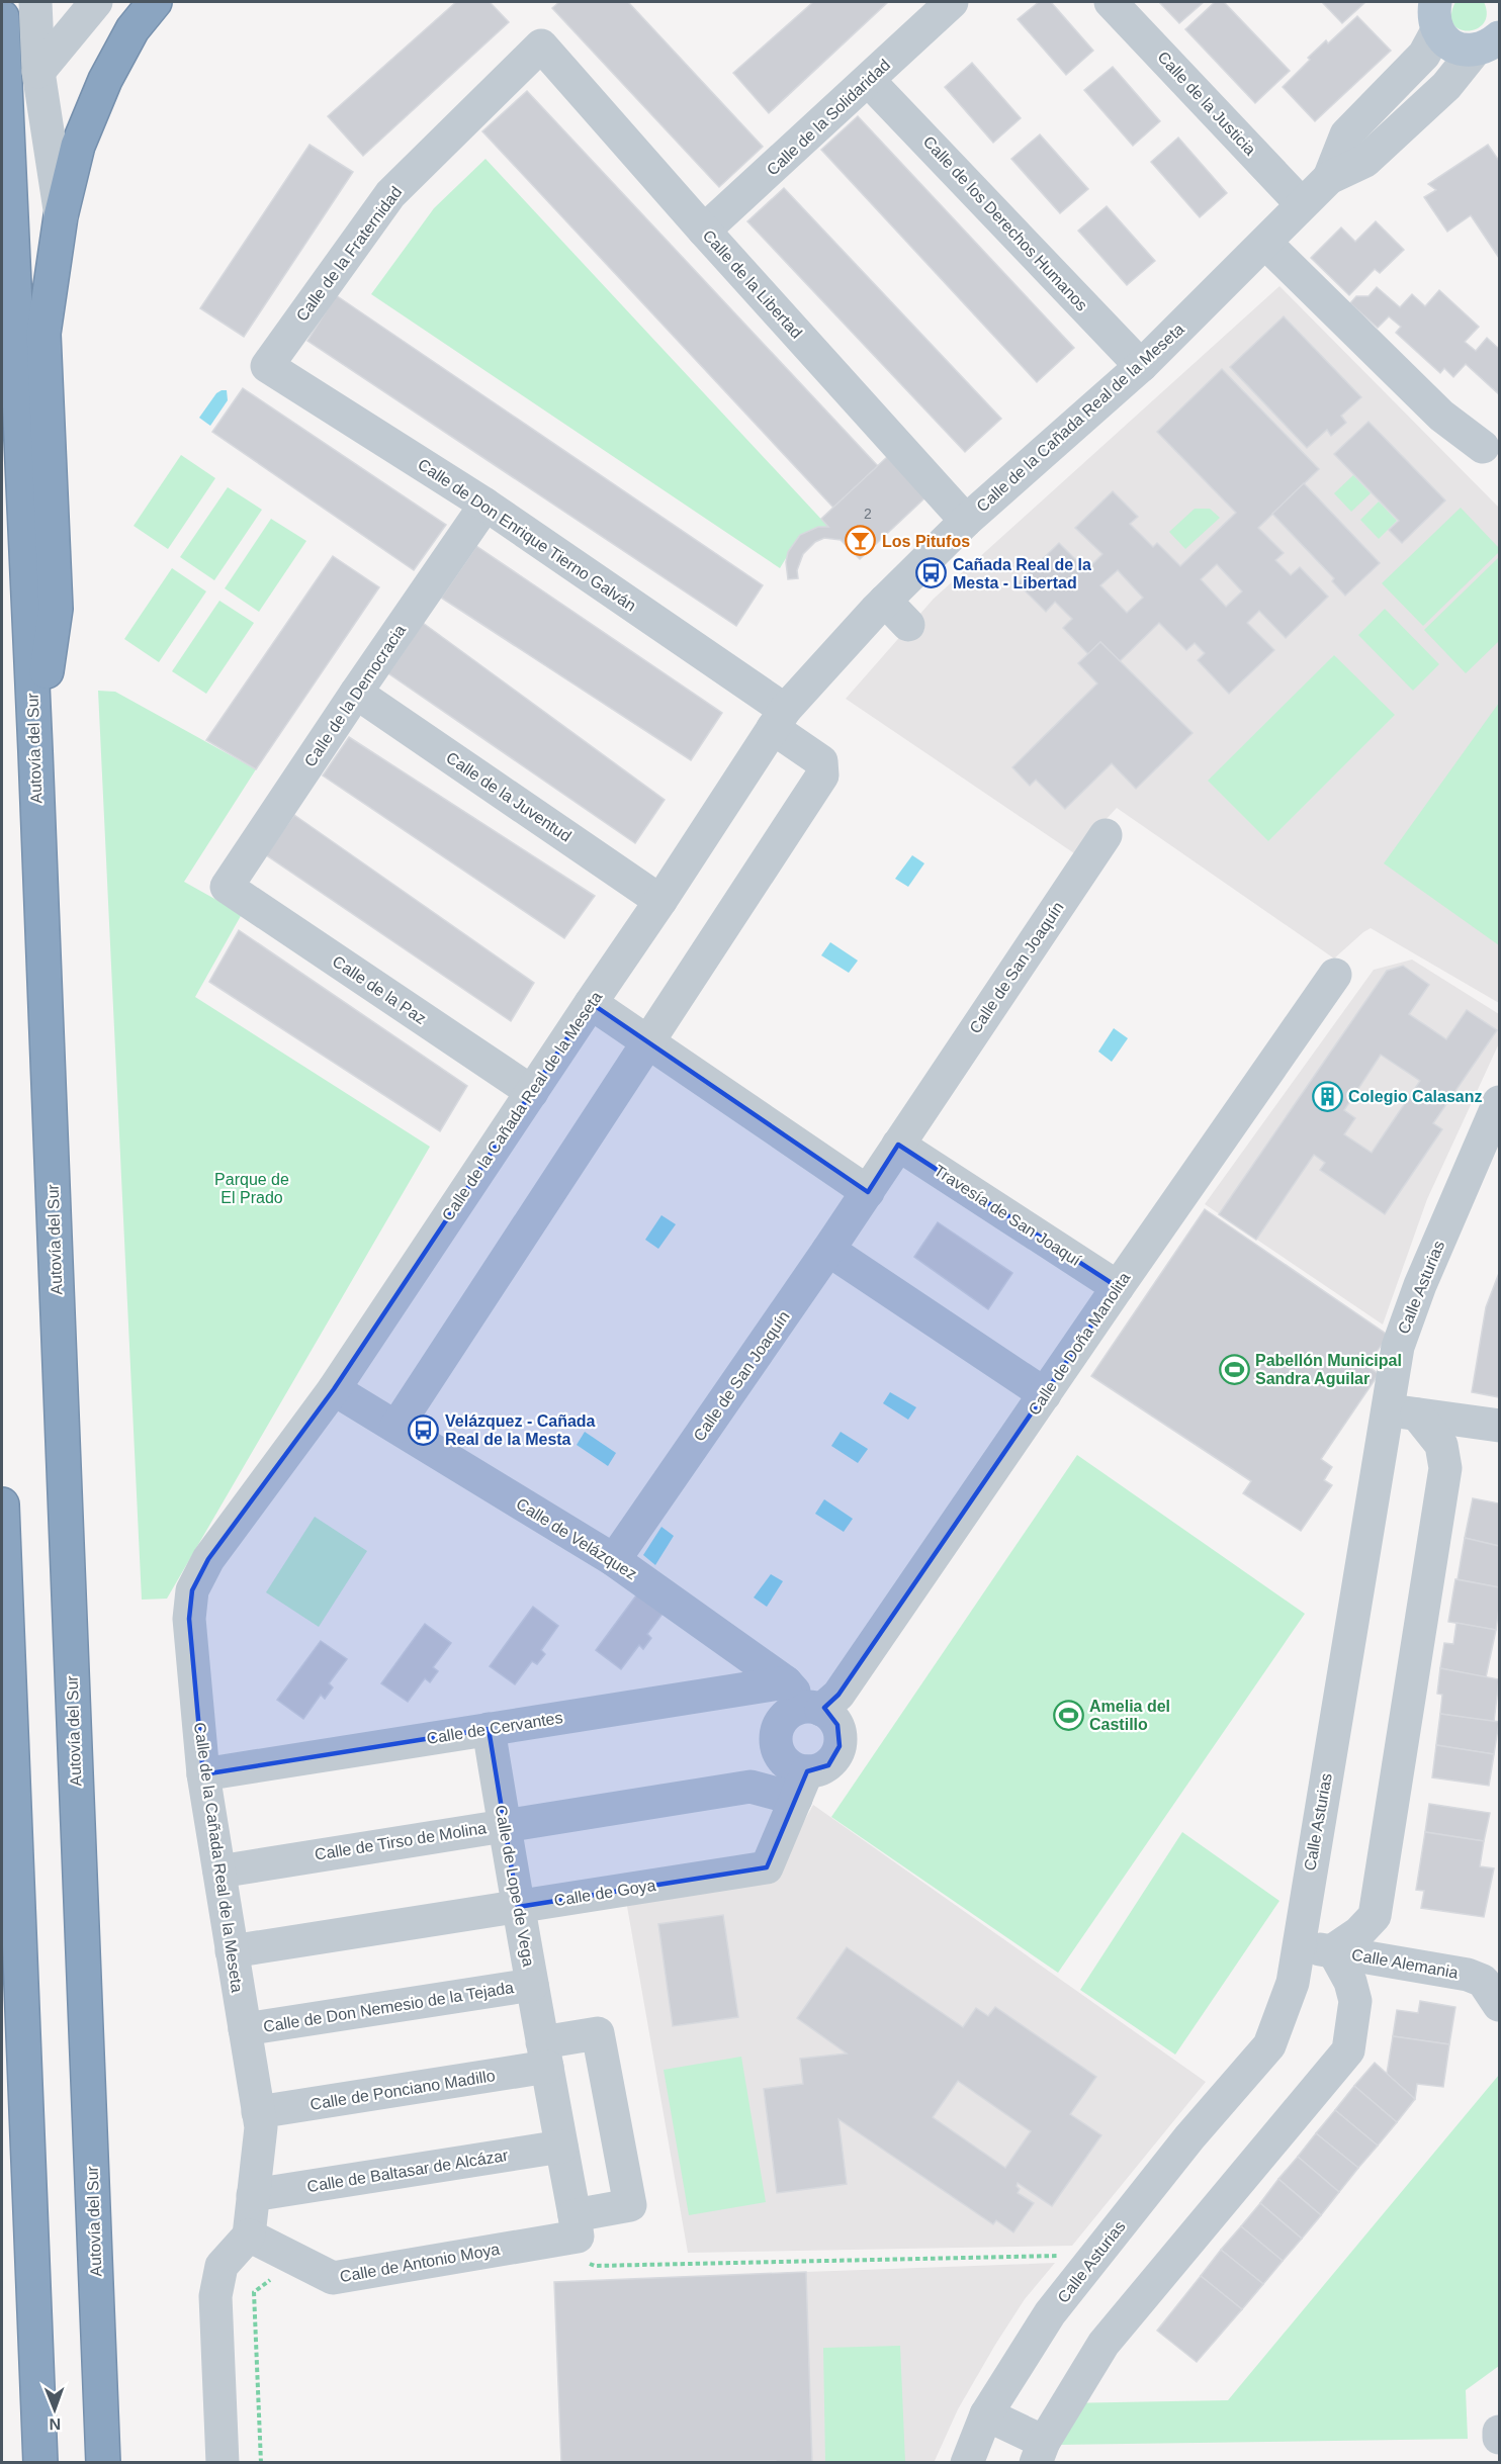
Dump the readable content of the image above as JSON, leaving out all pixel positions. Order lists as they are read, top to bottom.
{
  "streets": {
    "highway": ["Autovía del Sur"],
    "street": [
      "Calle de la Justicia",
      "Calle de la Solidaridad",
      "Calle de los Derechos Humanos",
      "Calle de la Fraternidad",
      "Calle de la Libertad",
      "Calle de la Cañada Real de la Meseta",
      "Calle de Don Enrique Tierno Galván",
      "Calle de la Democracia",
      "Calle de la Juventud",
      "Calle de San Joaquín",
      "Calle de la Paz",
      "Travesía de San Joaquí",
      "Calle Asturias",
      "Calle de Doña Manolita",
      "Calle de Velázquez",
      "Calle de Cervantes",
      "Calle de Tirso de Molina",
      "Calle de Lope de Vega",
      "Calle de Goya",
      "Calle Alemania",
      "Calle de Don Nemesio de la Tejada",
      "Calle de Ponciano Madillo",
      "Calle de Baltasar de Alcázar",
      "Calle de Antonio Moya"
    ]
  },
  "crossings": [
    ["Calle de la Justicia", "Calle de la Cañada Real de la Meseta"],
    ["Calle de la Solidaridad", "Calle de los Derechos Humanos"],
    ["Calle de la Solidaridad", "Calle de la Libertad"],
    ["Calle de los Derechos Humanos", "Calle de la Cañada Real de la Meseta"],
    ["Calle de la Fraternidad", "Calle de la Libertad"],
    ["Calle de la Fraternidad", "Calle de Don Enrique Tierno Galván"],
    ["Calle de la Libertad", "Calle de la Cañada Real de la Meseta"],
    ["Calle de la Cañada Real de la Meseta", "Calle de Don Enrique Tierno Galván"],
    ["Calle de la Cañada Real de la Meseta", "Calle de la Juventud"],
    ["Calle de la Cañada Real de la Meseta", "Calle de la Paz"],
    ["Calle de la Cañada Real de la Meseta", "Calle de Velázquez"],
    ["Calle de la Cañada Real de la Meseta", "Calle de Cervantes"],
    ["Calle de la Cañada Real de la Meseta", "Calle de Tirso de Molina"],
    ["Calle de la Cañada Real de la Meseta", "Calle de Goya"],
    ["Calle de la Cañada Real de la Meseta", "Calle de Don Nemesio de la Tejada"],
    ["Calle de la Cañada Real de la Meseta", "Calle de Ponciano Madillo"],
    ["Calle de la Cañada Real de la Meseta", "Calle de Baltasar de Alcázar"],
    ["Calle de la Cañada Real de la Meseta", "Calle de Antonio Moya"],
    ["Calle de Don Enrique Tierno Galván", "Calle de la Democracia"],
    ["Calle de la Democracia", "Calle de la Juventud"],
    ["Calle de la Democracia", "Calle de la Paz"],
    ["Calle de San Joaquín", "Travesía de San Joaquí"],
    ["Calle de San Joaquín", "Calle de Velázquez"],
    ["Travesía de San Joaquí", "Calle de Doña Manolita"],
    ["Calle Asturias", "Calle Alemania"],
    ["Calle de Doña Manolita", "Calle de Velázquez"],
    ["Calle de Doña Manolita", "Calle de Tirso de Molina"],
    ["Calle de Doña Manolita", "Calle de Goya"],
    ["Calle de Velázquez", "Calle de Cervantes"],
    ["Calle de Velázquez", "Calle de Tirso de Molina"],
    ["Calle de Velázquez", "Calle de Goya"],
    ["Calle de Cervantes", "Calle de Lope de Vega"],
    ["Calle de Tirso de Molina", "Calle de Lope de Vega"],
    ["Calle de Tirso de Molina", "Calle de Goya"],
    ["Calle de Lope de Vega", "Calle de Goya"],
    ["Calle de Lope de Vega", "Calle de Don Nemesio de la Tejada"],
    ["Calle de Lope de Vega", "Calle de Ponciano Madillo"],
    ["Calle de Lope de Vega", "Calle de Baltasar de Alcázar"],
    ["Calle de Lope de Vega", "Calle de Antonio Moya"]
  ],
  "parks": ["Parque de El Prado"],
  "places": {
    "bar": ["Los Pitufos"],
    "bus stop": ["Cañada Real de la Mesta - Libertad", "Velázquez - Cañada Real de la Mesta"],
    "building": ["Colegio Calasanz"],
    "sports": ["Pabellón Municipal Sandra Aguilar", "Amelia del Castillo"]
  },
  "house_numbers": ["2"],
  "north": "bottom"
}
